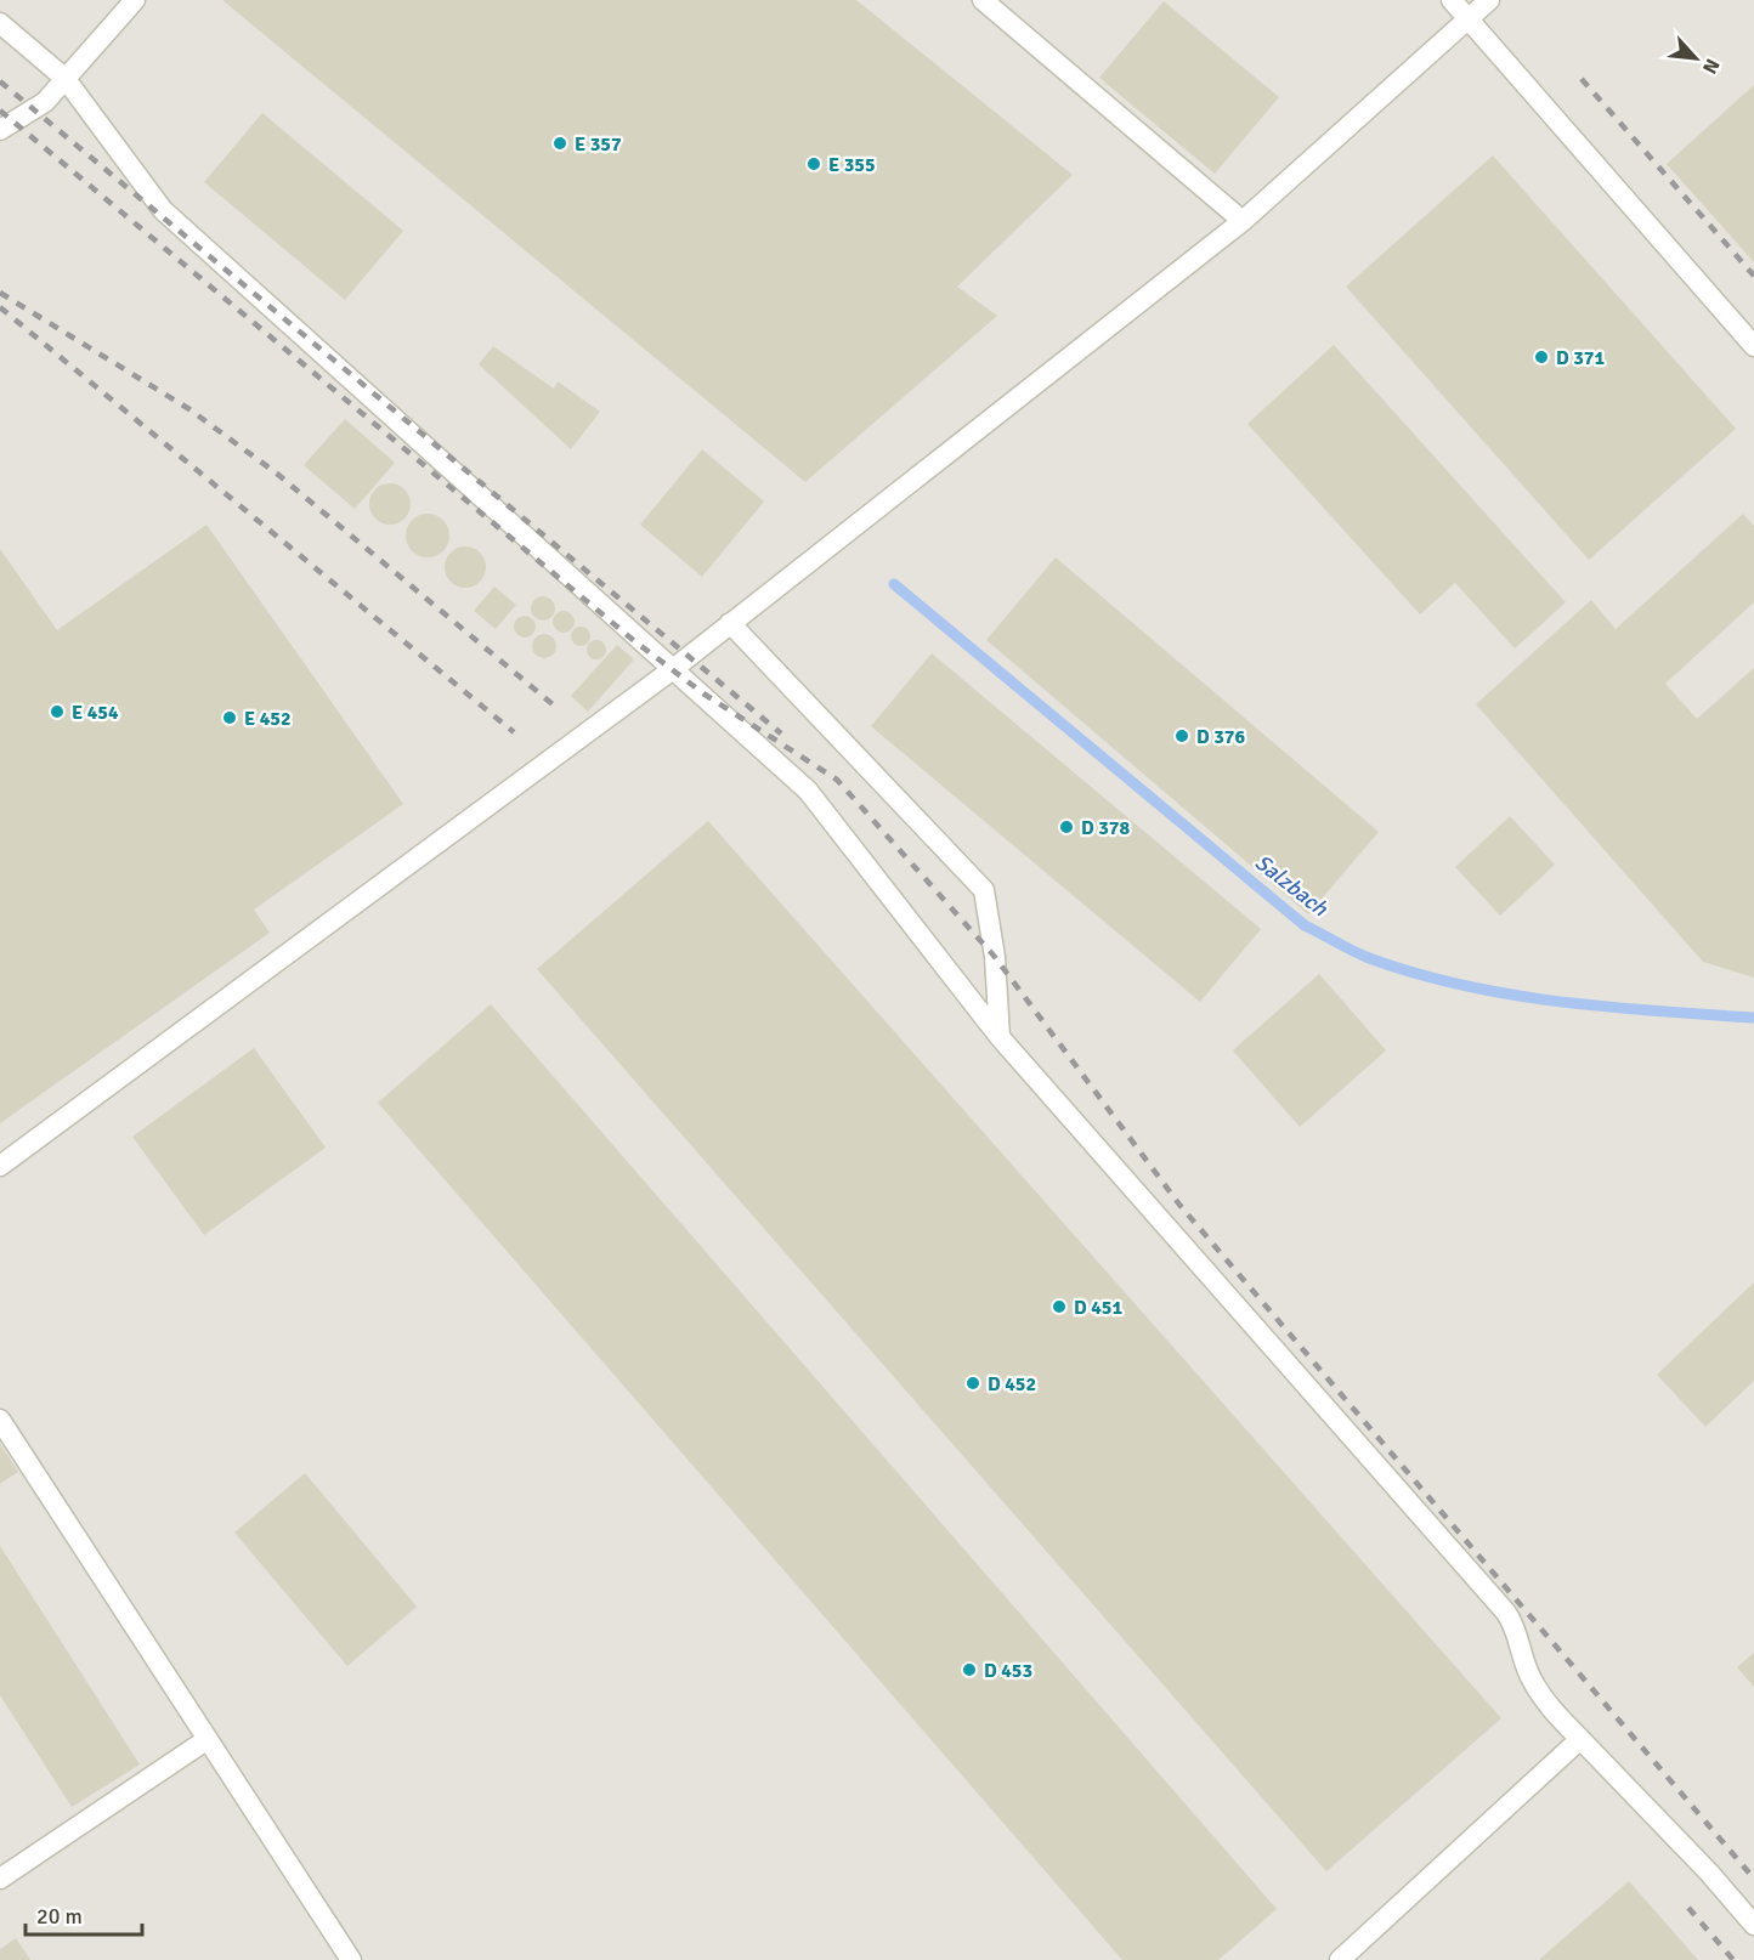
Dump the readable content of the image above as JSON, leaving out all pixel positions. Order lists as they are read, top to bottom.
{
  "water": ["Salzbach"],
  "places": [
    "E 357",
    "E 355",
    "D 371",
    "E 454",
    "E 452",
    "D 376",
    "D 378",
    "D 451",
    "D 452",
    "D 453"
  ],
  "scale_bar": "20 m",
  "north": "bottom right"
}
